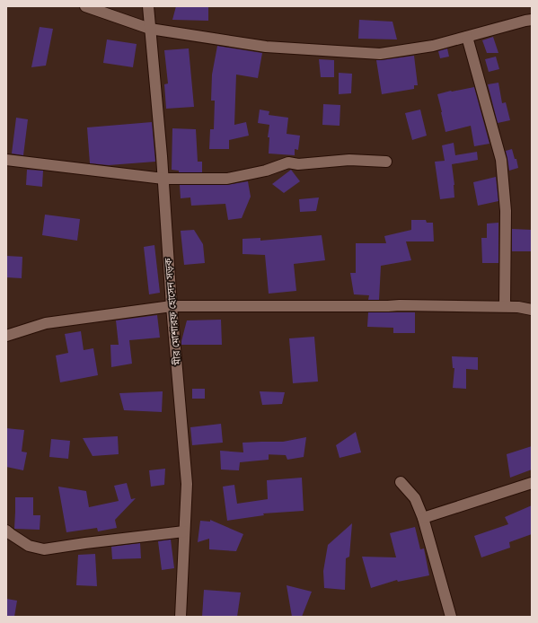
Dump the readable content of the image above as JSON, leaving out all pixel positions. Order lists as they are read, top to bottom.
{
  "streets": {
    "street": ["মীর মোশারফ হোসেন সড়ক"]
  }
}
